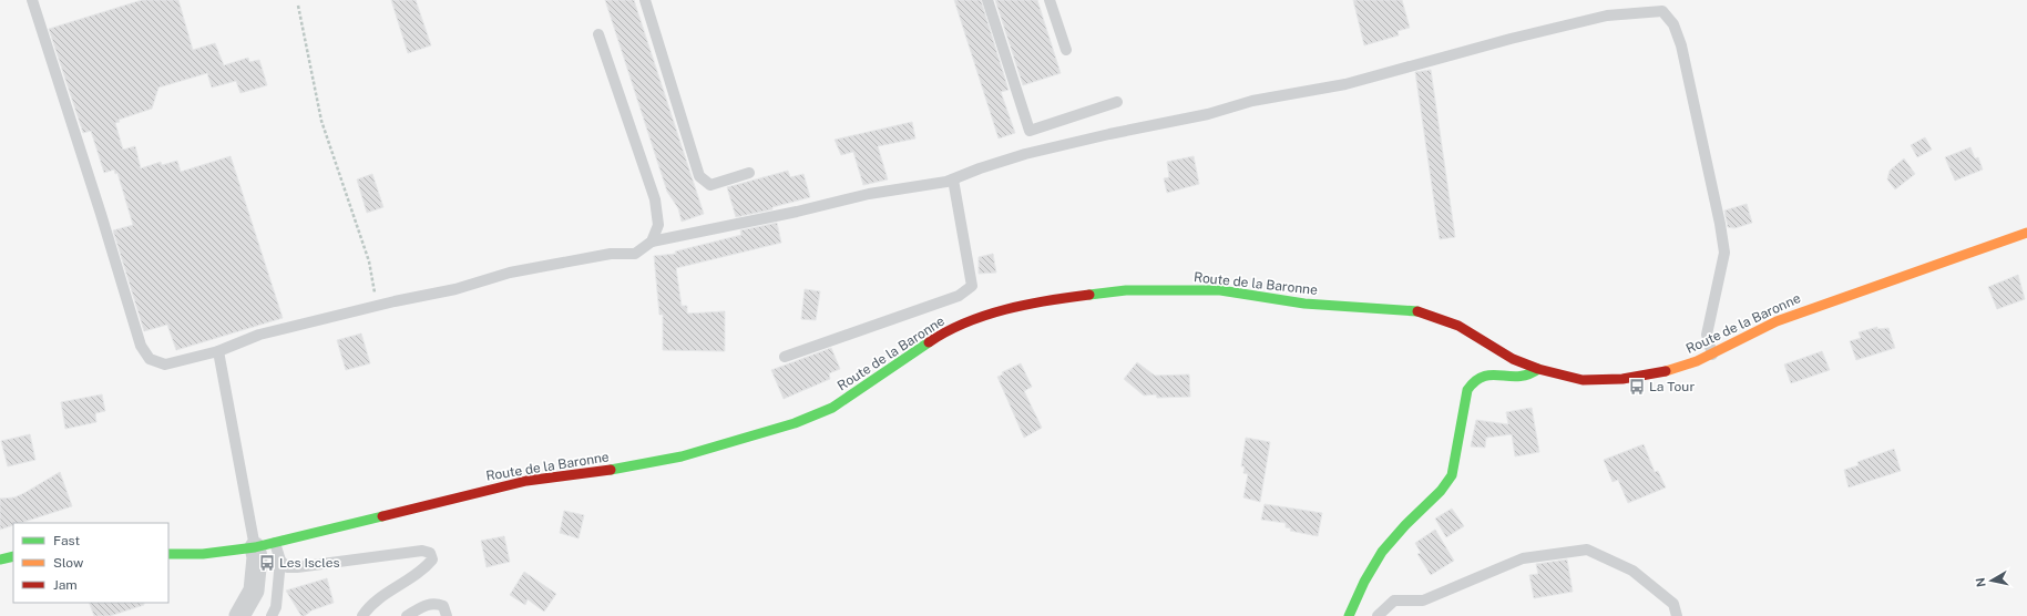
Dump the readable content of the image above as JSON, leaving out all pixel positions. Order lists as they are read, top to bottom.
{
  "streets": {
    "main road": ["Route de la Baronne"]
  },
  "places": {
    "bus stop": ["La Tour", "Les Iscles"]
  },
  "legend": ["Fast", "Slow", "Jam"],
  "north": "left"
}
